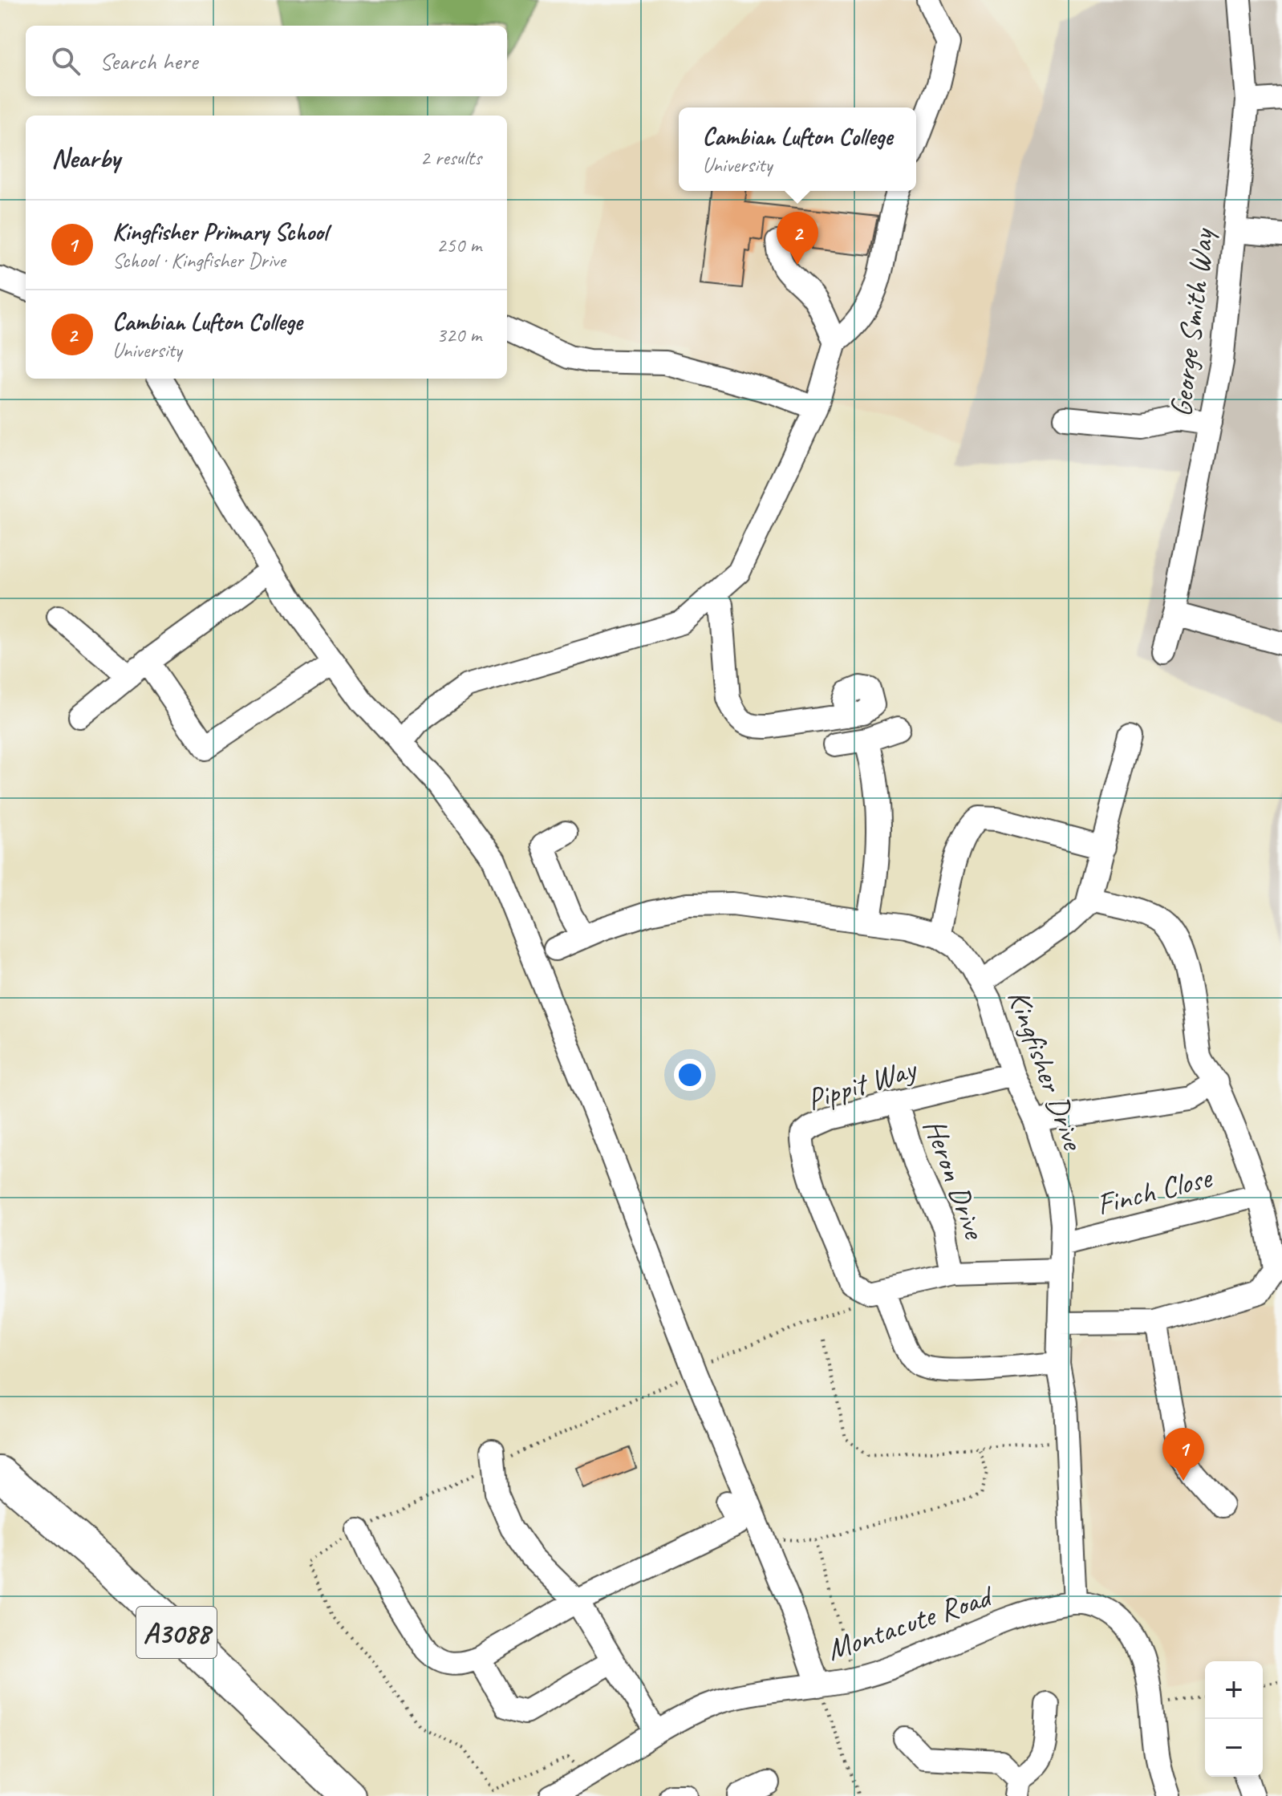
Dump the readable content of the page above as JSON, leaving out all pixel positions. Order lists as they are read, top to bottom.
{
  "streets": {
    "highway": ["A3088"],
    "street": [
      "George Smith Way",
      "Kingfisher Drive",
      "Pippit Way",
      "Heron Drive",
      "Finch Close",
      "Montacute Road"
    ]
  },
  "crossings": [
    ["Kingfisher Drive", "Pippit Way"],
    ["Kingfisher Drive", "Finch Close"],
    ["Kingfisher Drive", "Montacute Road"],
    ["Pippit Way", "Heron Drive"]
  ],
  "page": {
    "search": "Search here",
    "popup": ["Cambian Lufton College", "University"],
    "heading": ["Nearby", "2 results"],
    "list": [
      {
        "mark": "1",
        "name": "Kingfisher Primary School",
        "note": "School · Kingfisher Drive",
        "value": "250 m"
      },
      {
        "mark": "2",
        "name": "Cambian Lufton College",
        "note": "University",
        "value": "320 m"
      }
    ],
    "pins": ["2", "1"],
    "map_buttons": ["+", "−"]
  }
}
